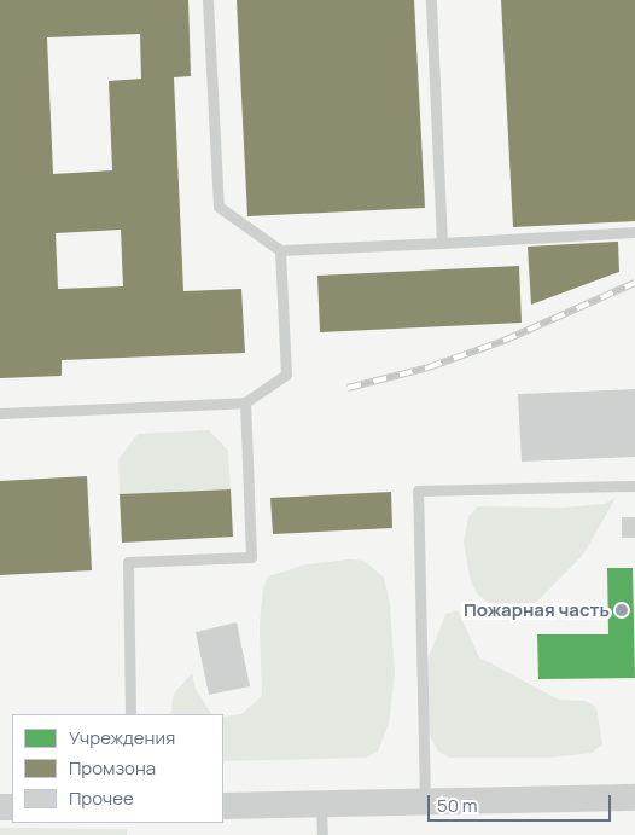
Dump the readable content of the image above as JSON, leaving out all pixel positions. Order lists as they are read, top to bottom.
{
  "places": ["Пожарная часть"],
  "legend": ["Учреждения", "Промзона", "Прочее"],
  "scale_bar": "50 m"
}
